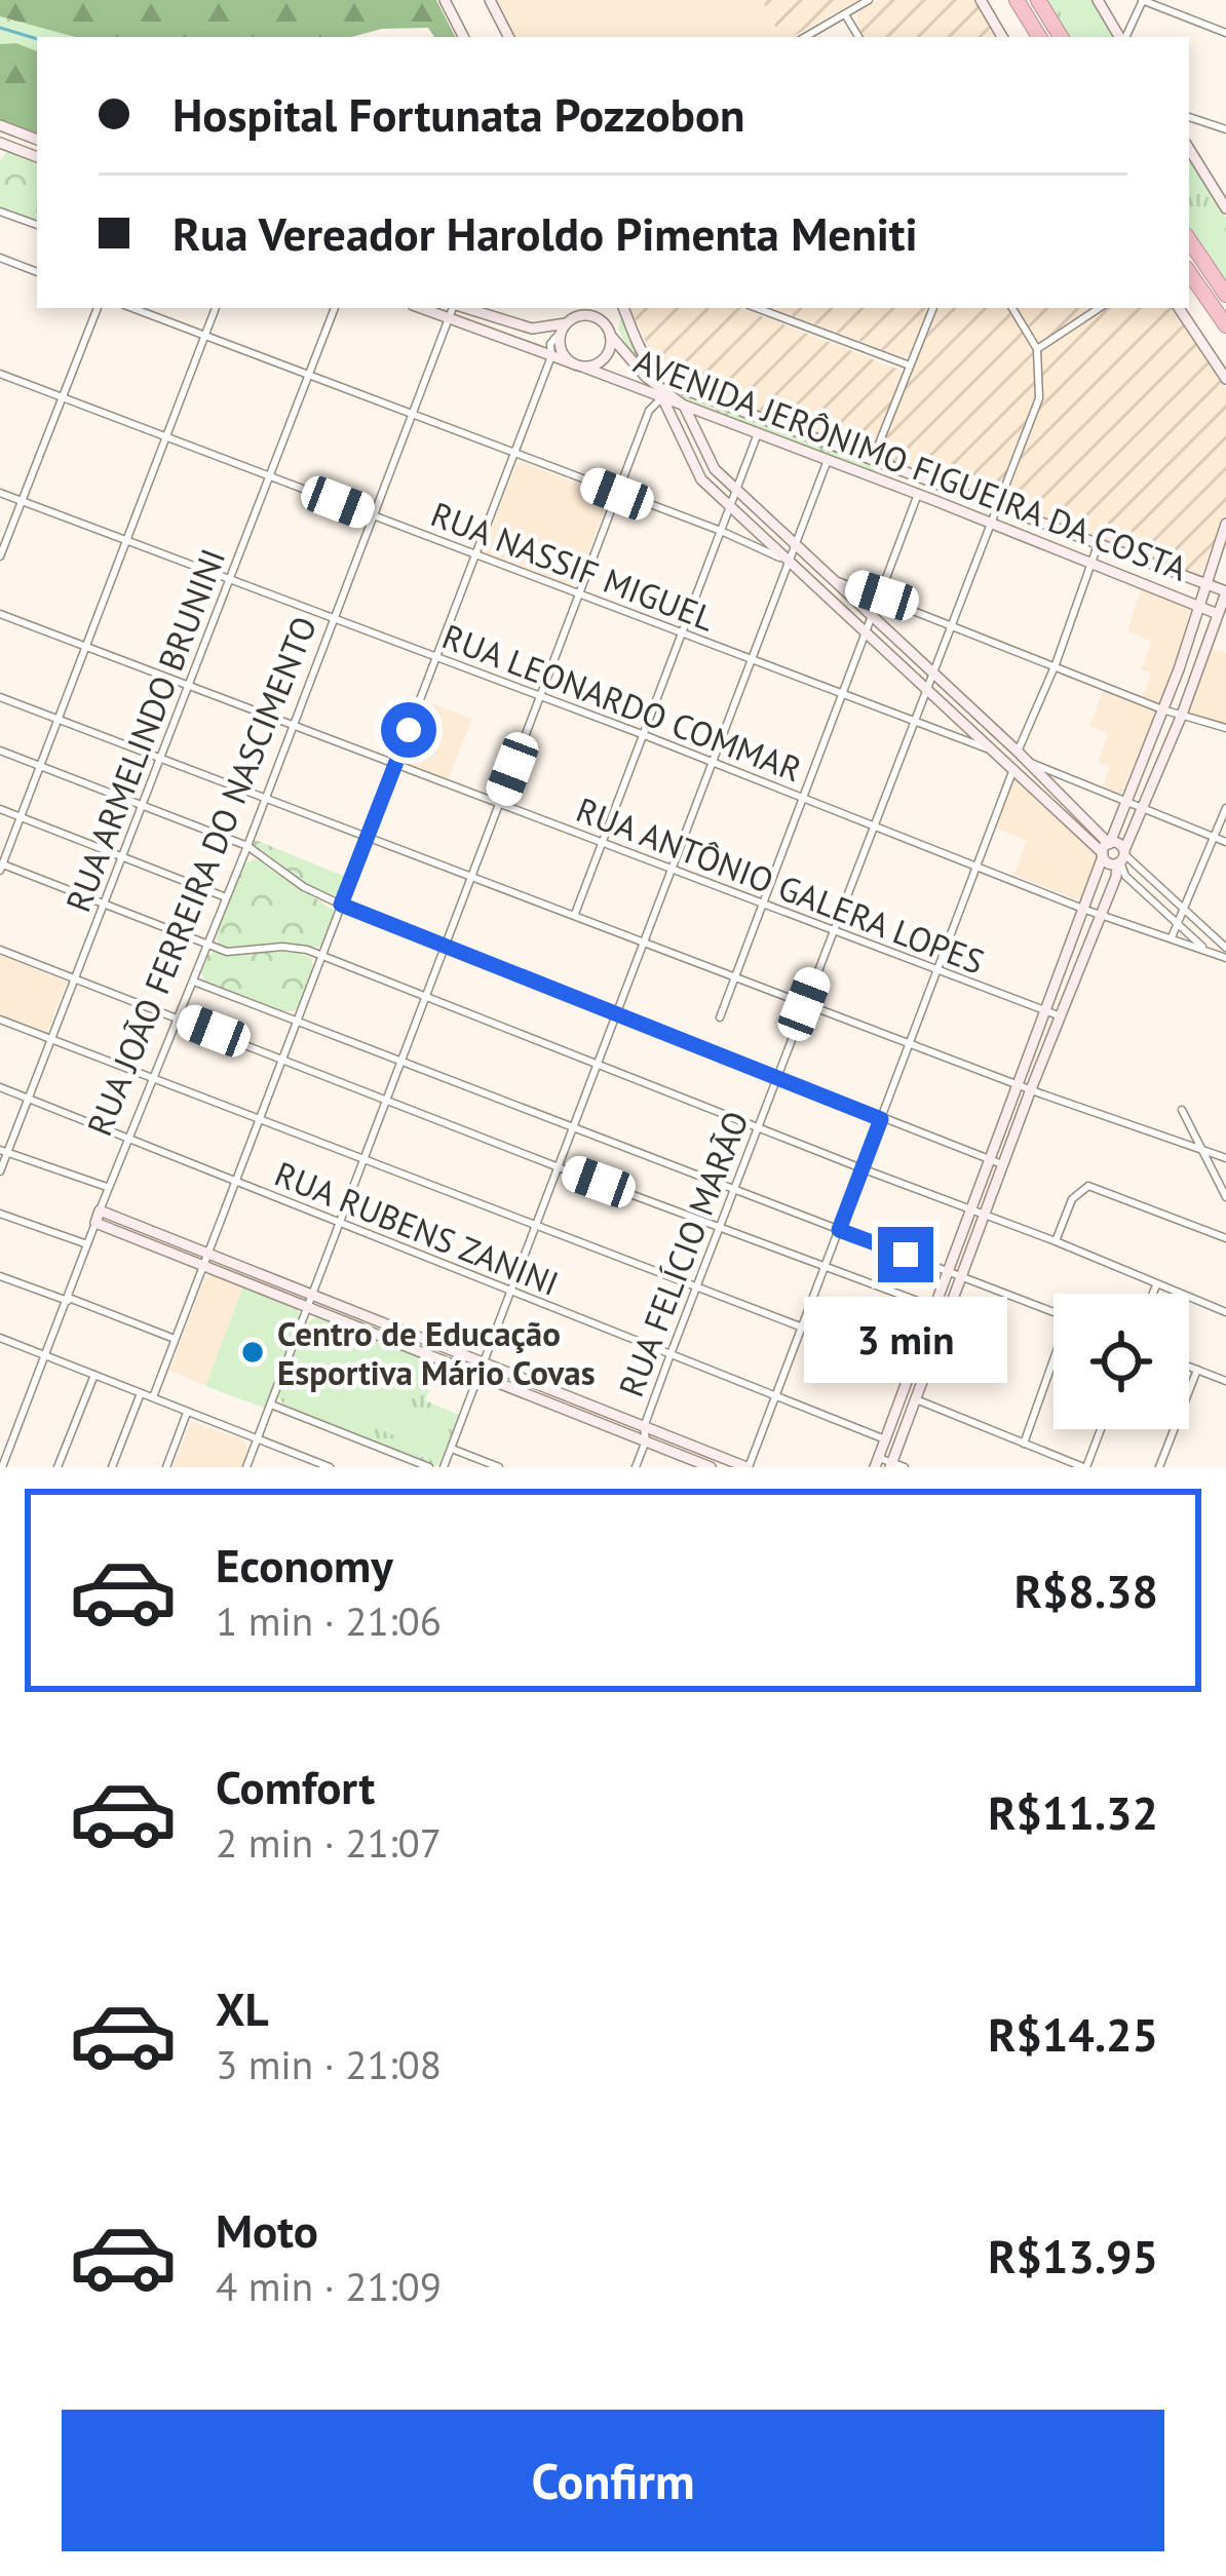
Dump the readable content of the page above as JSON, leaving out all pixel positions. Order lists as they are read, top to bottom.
{
  "streets": {
    "main road": ["AVENIDA JERÔNIMO FIGUEIRA DA COSTA", "RUA JOÃO FERREIRA DO NASCIMENTO"],
    "street": [
      "RUA NASSIF MIGUEL",
      "RUA LEONARDO COMMAR",
      "RUA ARMELINDO BRUNINI",
      "RUA ANTÔNIO GALERA LOPES",
      "RUA RUBENS ZANINI",
      "RUA FELÍCIO MARÃO"
    ]
  },
  "crossings": [
    ["AVENIDA JERÔNIMO FIGUEIRA DA COSTA", "RUA JOÃO FERREIRA DO NASCIMENTO"],
    ["AVENIDA JERÔNIMO FIGUEIRA DA COSTA", "RUA FELÍCIO MARÃO"],
    ["RUA NASSIF MIGUEL", "RUA ARMELINDO BRUNINI"],
    ["RUA NASSIF MIGUEL", "RUA JOÃO FERREIRA DO NASCIMENTO"],
    ["RUA NASSIF MIGUEL", "RUA FELÍCIO MARÃO"],
    ["RUA LEONARDO COMMAR", "RUA ARMELINDO BRUNINI"],
    ["RUA LEONARDO COMMAR", "RUA JOÃO FERREIRA DO NASCIMENTO"],
    ["RUA LEONARDO COMMAR", "RUA FELÍCIO MARÃO"],
    ["RUA ARMELINDO BRUNINI", "RUA ANTÔNIO GALERA LOPES"],
    ["RUA ARMELINDO BRUNINI", "RUA RUBENS ZANINI"],
    ["RUA JOÃO FERREIRA DO NASCIMENTO", "RUA ANTÔNIO GALERA LOPES"],
    ["RUA JOÃO FERREIRA DO NASCIMENTO", "RUA RUBENS ZANINI"],
    ["RUA ANTÔNIO GALERA LOPES", "RUA FELÍCIO MARÃO"],
    ["RUA RUBENS ZANINI", "RUA FELÍCIO MARÃO"]
  ],
  "places": ["Centro de Educação Esportiva Mário Covas"],
  "page": {
    "banner": ["Hospital Fortunata Pozzobon", "Rua Vereador Haroldo Pimenta Meniti"],
    "bubble": "3 min",
    "list": [
      {
        "name": "Economy",
        "note": "1 min · 21:06",
        "value": "R$8.38"
      },
      {
        "name": "Comfort",
        "note": "2 min · 21:07",
        "value": "R$11.32"
      },
      {
        "name": "XL",
        "note": "3 min · 21:08",
        "value": "R$14.25"
      },
      {
        "name": "Moto",
        "note": "4 min · 21:09",
        "value": "R$13.95"
      }
    ],
    "buttons": "Confirm"
  }
}
